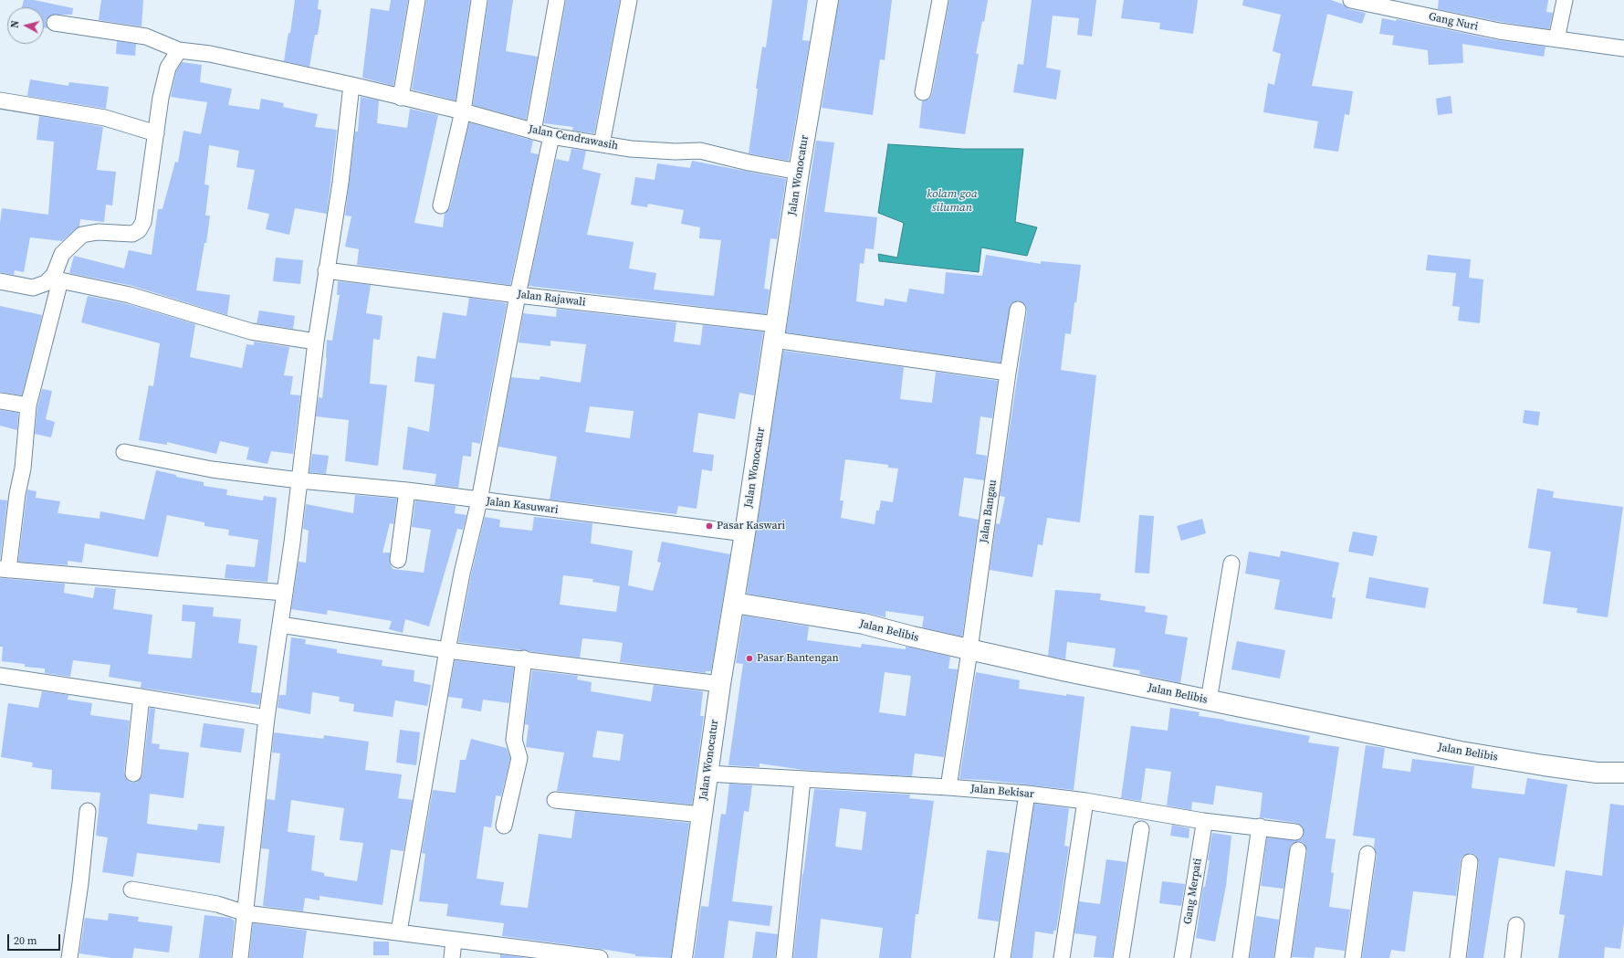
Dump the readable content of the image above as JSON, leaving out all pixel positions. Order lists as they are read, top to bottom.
{
  "streets": {
    "street": [
      "Gang Nuri",
      "Jalan Cendrawasih",
      "Jalan Wonocatur",
      "Jalan Rajawali",
      "Jalan Kasuwari",
      "Jalan Bangau",
      "Jalan Belibis",
      "Jalan Bekisar",
      "Gang Merpati"
    ]
  },
  "crossings": [
    ["Jalan Cendrawasih", "Jalan Wonocatur"],
    ["Jalan Wonocatur", "Jalan Rajawali"],
    ["Jalan Wonocatur", "Jalan Kasuwari"],
    ["Jalan Wonocatur", "Jalan Belibis"],
    ["Jalan Wonocatur", "Jalan Bekisar"],
    ["Jalan Bangau", "Jalan Belibis"],
    ["Jalan Bangau", "Jalan Bekisar"]
  ],
  "water": ["kolam goa siluman"],
  "places": ["Pasar Kaswari", "Pasar Bantengan"],
  "scale_bar": "20 m",
  "north": "left"
}
